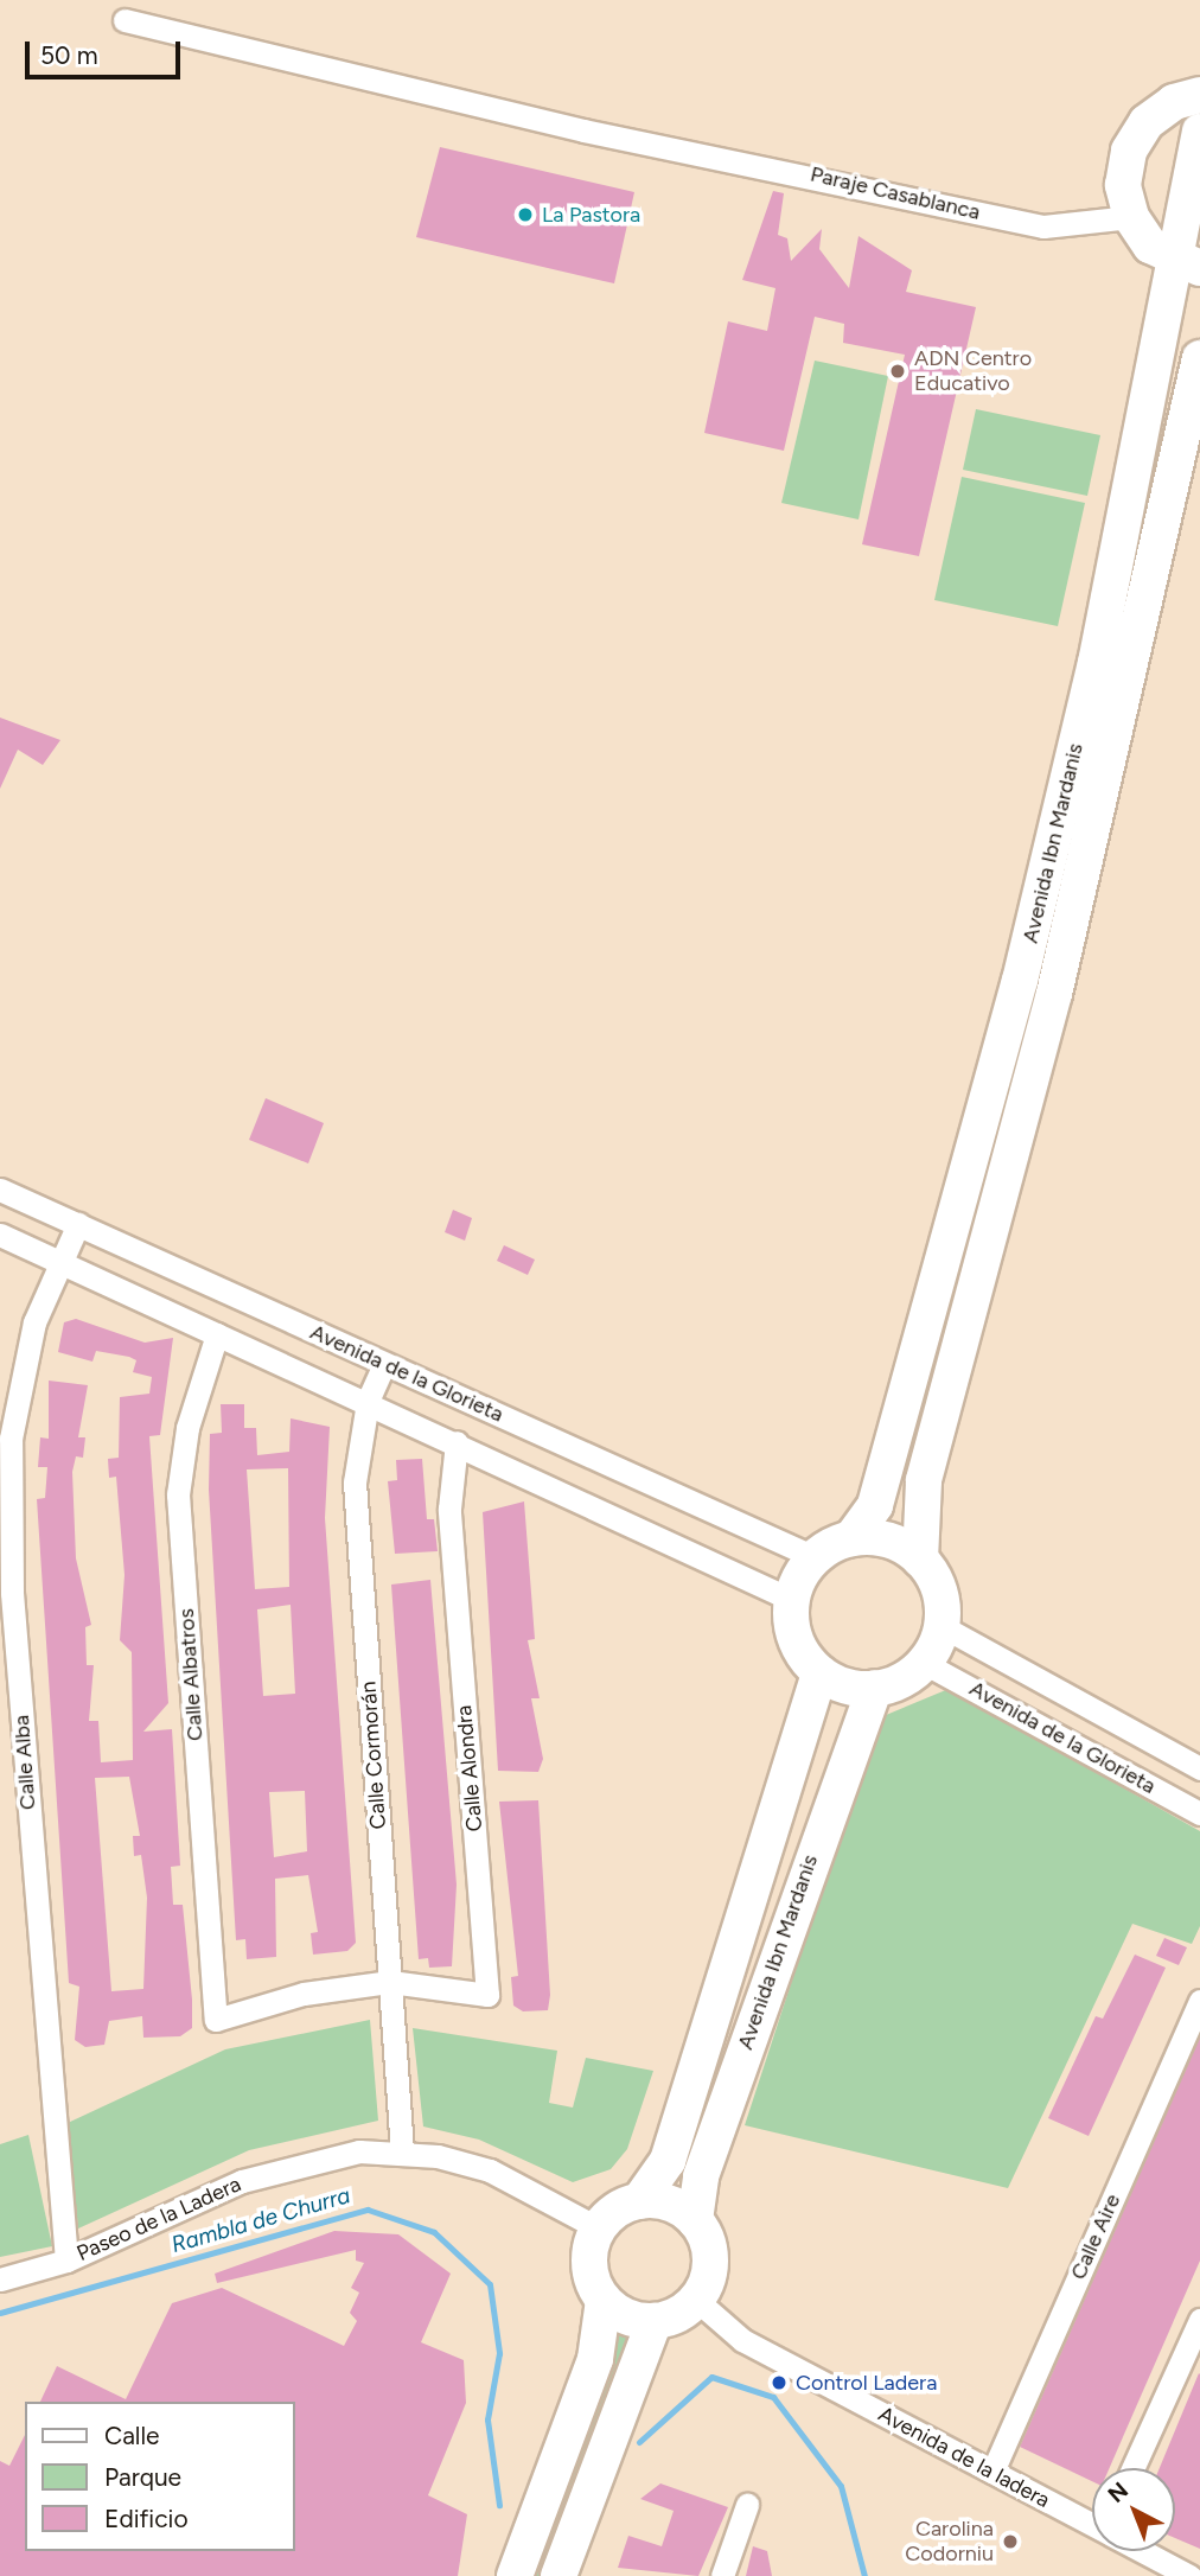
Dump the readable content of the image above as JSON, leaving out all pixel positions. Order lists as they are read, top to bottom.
{
  "streets": {
    "main road": ["Avenida Ibn Mardanis"],
    "street": [
      "Paraje Casablanca",
      "Avenida de la Glorieta",
      "Calle Albatros",
      "Calle Cormorán",
      "Calle Alba",
      "Calle Alondra",
      "Paseo de la Ladera",
      "Calle Aire",
      "Avenida de la ladera"
    ]
  },
  "crossings": [
    ["Avenida Ibn Mardanis", "Avenida de la Glorieta"],
    ["Avenida Ibn Mardanis", "Paseo de la Ladera"],
    ["Avenida Ibn Mardanis", "Avenida de la ladera"],
    ["Avenida de la Glorieta", "Calle Albatros"],
    ["Avenida de la Glorieta", "Calle Cormorán"],
    ["Avenida de la Glorieta", "Calle Alba"],
    ["Avenida de la Glorieta", "Calle Alondra"],
    ["Calle Albatros", "Calle Cormorán"],
    ["Calle Albatros", "Calle Alondra"],
    ["Calle Cormorán", "Calle Alondra"],
    ["Calle Cormorán", "Paseo de la Ladera"],
    ["Calle Alba", "Paseo de la Ladera"],
    ["Paseo de la Ladera", "Avenida de la ladera"],
    ["Calle Aire", "Avenida de la ladera"]
  ],
  "water": ["Rambla de Churra"],
  "places": [
    "La Pastora",
    "ADN Centro Educativo",
    "Control Ladera",
    "Carolina Codorniu"
  ],
  "legend": ["Calle", "Parque", "Edificio"],
  "scale_bar": "50 m",
  "north": "top left"
}
